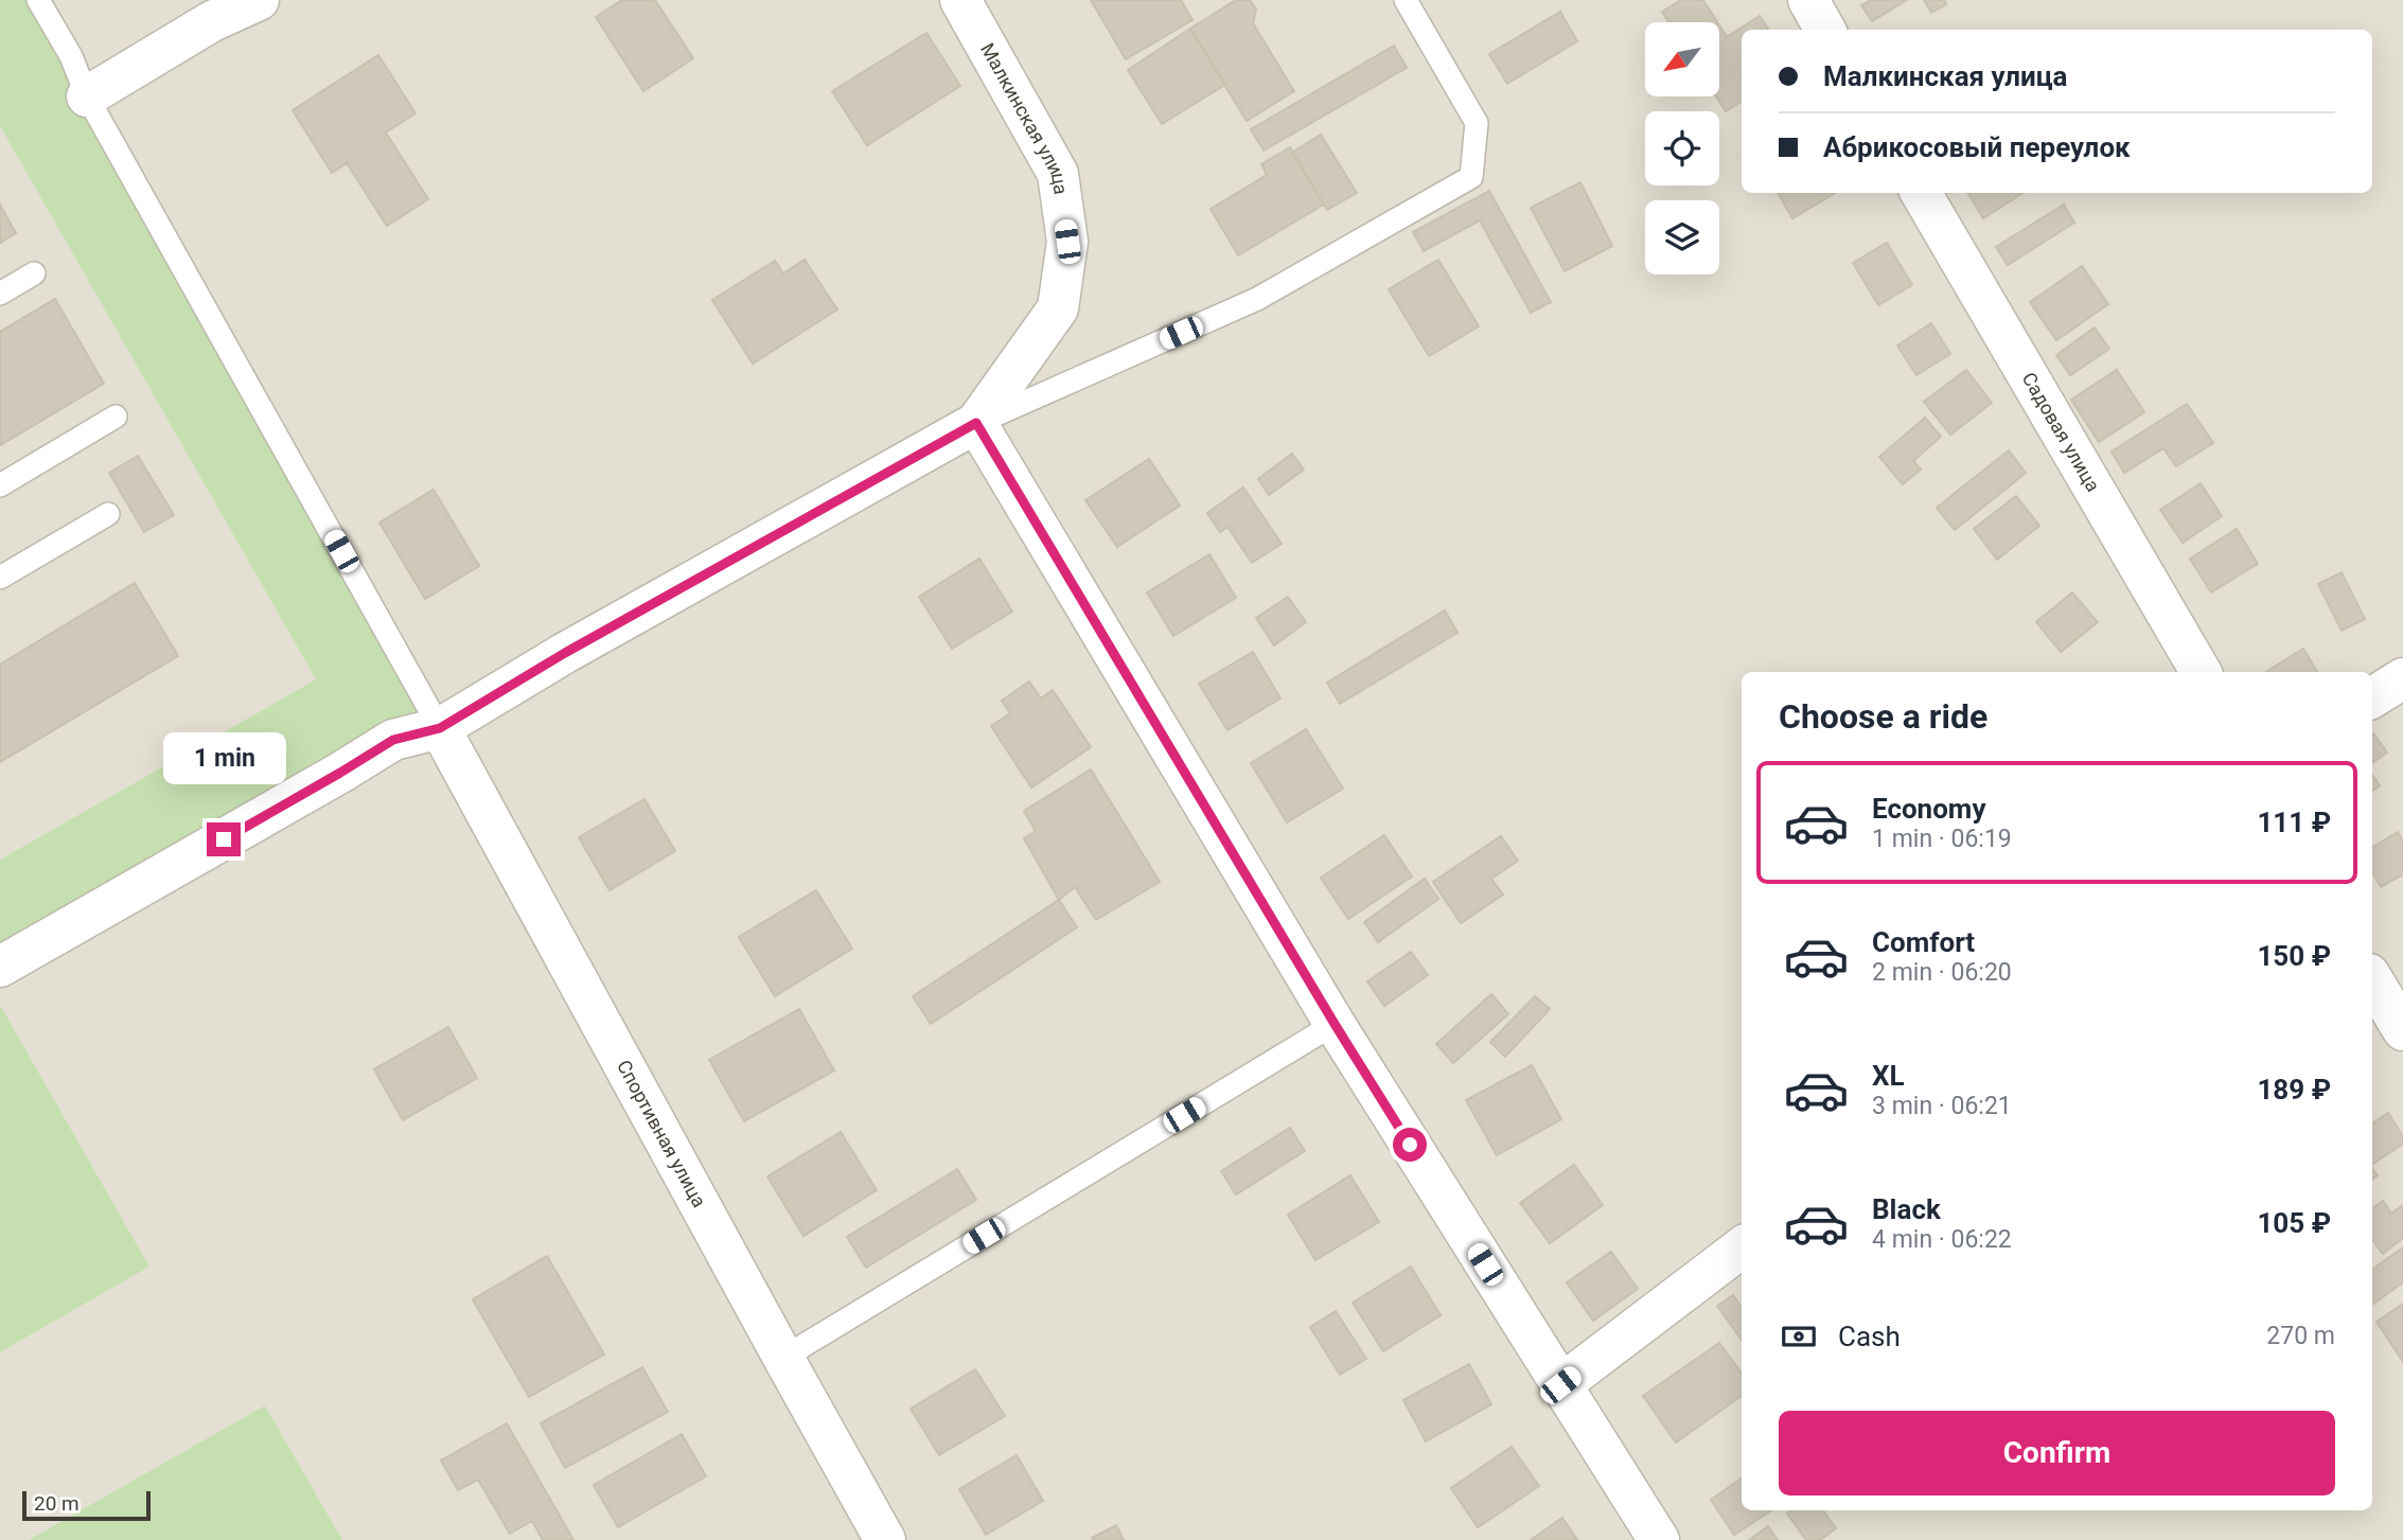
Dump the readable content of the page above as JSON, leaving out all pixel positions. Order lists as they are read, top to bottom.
{
  "streets": {
    "street": ["Малкинская улица", "Садовая улица", "Спортивная улица"]
  },
  "scale_bar": "20 m",
  "north": "bottom left",
  "page": {
    "banner": ["Малкинская улица", "Абрикосовый переулок"],
    "heading": "Choose a ride",
    "bubble": "1 min",
    "list": [
      {
        "name": "Economy",
        "note": "1 min · 06:19",
        "value": "111 ₽"
      },
      {
        "name": "Comfort",
        "note": "2 min · 06:20",
        "value": "150 ₽"
      },
      {
        "name": "XL",
        "note": "3 min · 06:21",
        "value": "189 ₽"
      },
      {
        "name": "Black",
        "note": "4 min · 06:22",
        "value": "105 ₽"
      }
    ],
    "pay": ["Cash", "270 m"],
    "buttons": "Confirm",
    "scale": "20 m"
  }
}
